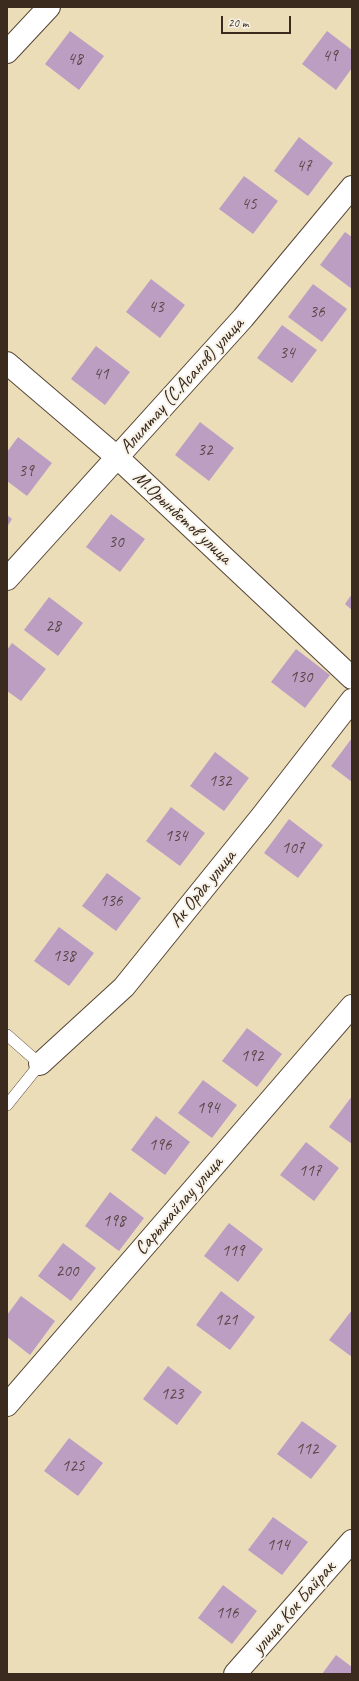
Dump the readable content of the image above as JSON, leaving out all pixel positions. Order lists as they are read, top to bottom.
{
  "streets": {
    "street": [
      "Алимтау (С.Асанов) улица",
      "М.Орынбетов улица",
      "Ак Орда улица",
      "Сарыжайлау улица",
      "улица Кок Байрак"
    ]
  },
  "crossings": [
    ["Алимтау (С.Асанов) улица", "М.Орынбетов улица"]
  ],
  "house_numbers": [
    "49",
    "48",
    "47",
    "45",
    "43",
    "36",
    "34",
    "41",
    "32",
    "39",
    "30",
    "28",
    "130",
    "132",
    "134",
    "107",
    "136",
    "138",
    "192",
    "194",
    "196",
    "117",
    "198",
    "119",
    "200",
    "121",
    "123",
    "112",
    "125",
    "114",
    "116"
  ],
  "scale_bar": "20 m"
}
